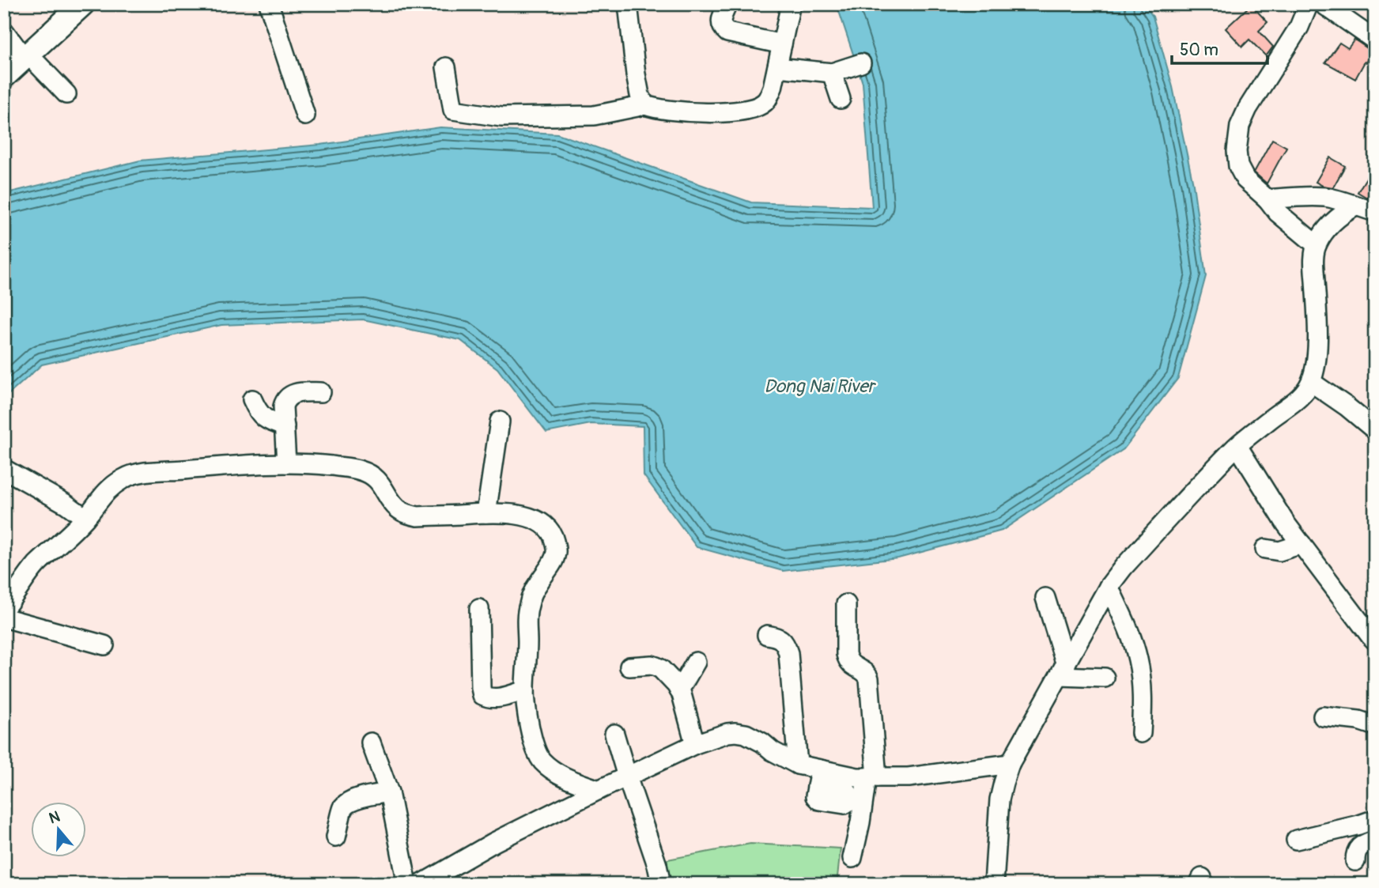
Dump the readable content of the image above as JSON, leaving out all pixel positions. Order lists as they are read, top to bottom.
{
  "water": ["Dong Nai River"],
  "scale_bar": "50 m",
  "north": "top"
}
